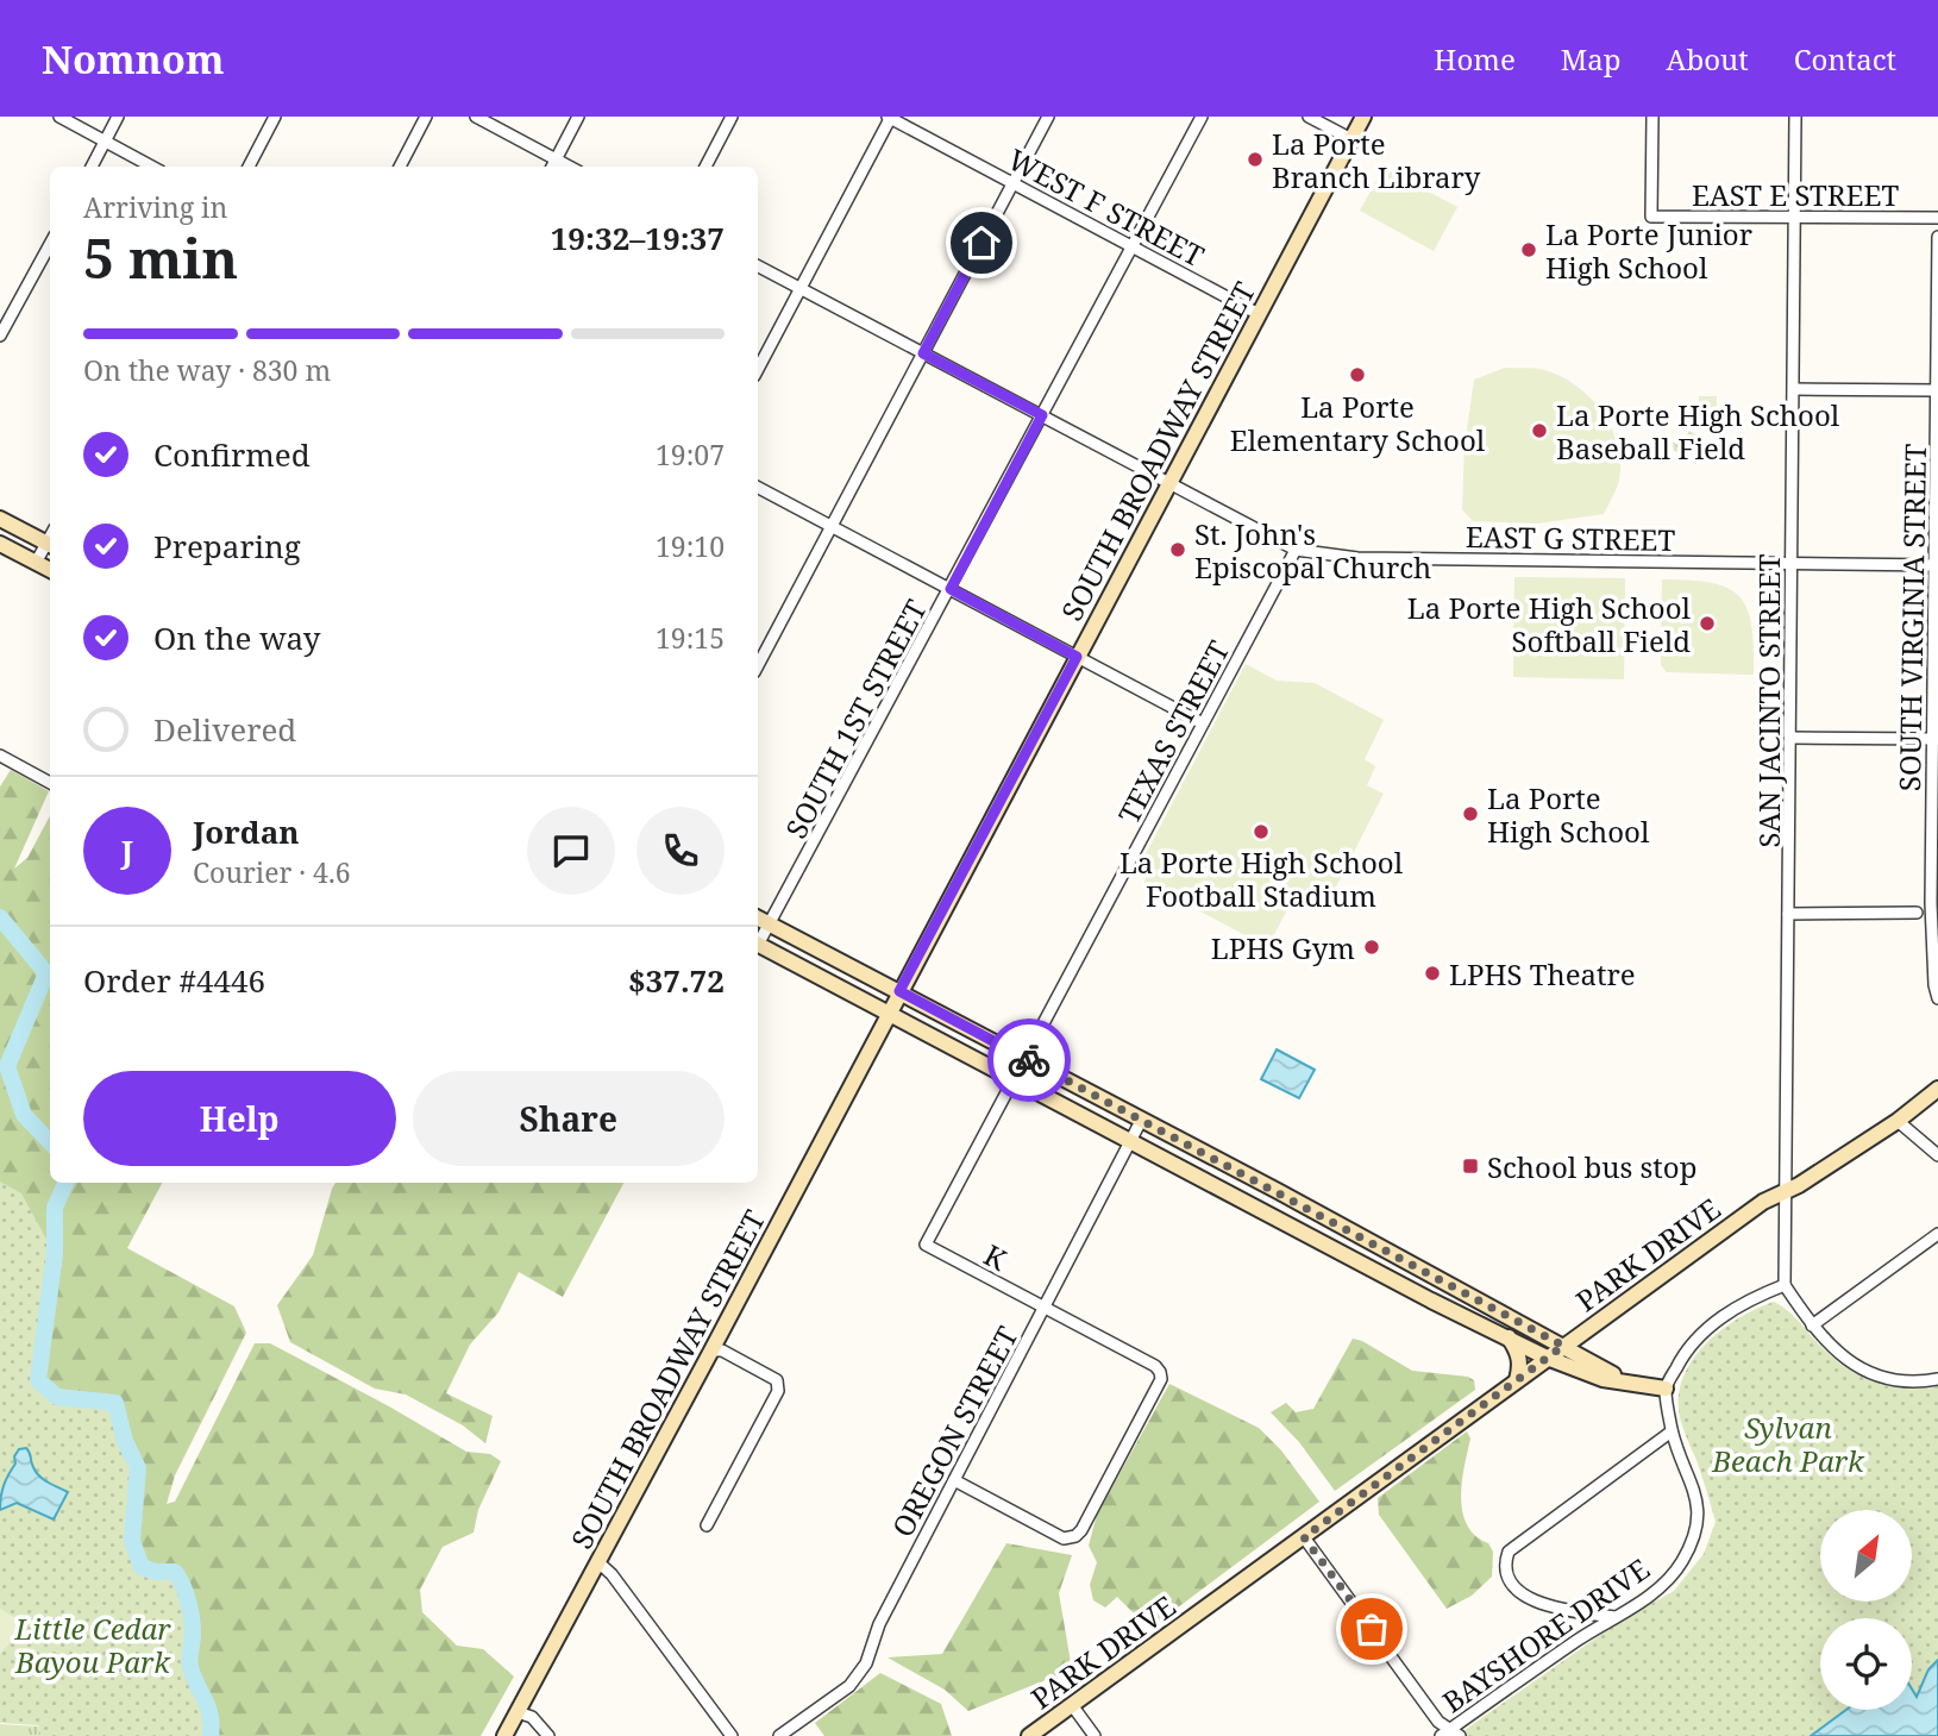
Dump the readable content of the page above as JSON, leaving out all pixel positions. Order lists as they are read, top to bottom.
{
  "streets": {
    "street": [
      "EAST E STREET",
      "WEST F STREET",
      "SOUTH BROADWAY STREET",
      "EAST G STREET",
      "SOUTH VIRGINIA STREET",
      "SAN JACINTO STREET",
      "SOUTH 1ST STREET",
      "TEXAS STREET",
      "PARK DRIVE",
      "K",
      "OREGON STREET",
      "BAYSHORE DRIVE"
    ]
  },
  "crossings": [
    ["EAST E STREET", "SAN JACINTO STREET"],
    ["WEST F STREET", "SOUTH BROADWAY STREET"],
    ["WEST F STREET", "SOUTH 1ST STREET"],
    ["SOUTH BROADWAY STREET", "EAST G STREET"],
    ["EAST G STREET", "SOUTH VIRGINIA STREET"],
    ["EAST G STREET", "SAN JACINTO STREET"],
    ["EAST G STREET", "SOUTH 1ST STREET"],
    ["EAST G STREET", "TEXAS STREET"],
    ["SAN JACINTO STREET", "PARK DRIVE"],
    ["TEXAS STREET", "K"],
    ["K", "OREGON STREET"]
  ],
  "parks": ["Sylvan Beach Park", "Little Cedar Bayou Park"],
  "places": {
    "other": [
      "La Porte Branch Library",
      "La Porte Junior High School",
      "La Porte Elementary School",
      "La Porte High School Baseball Field",
      "St. John's Episcopal Church",
      "La Porte High School Softball Field",
      "La Porte High School",
      "La Porte High School Football Stadium",
      "LPHS Gym",
      "LPHS Theatre"
    ],
    "transit": ["School bus stop"]
  },
  "north": "top right",
  "page": {
    "header": "Nomnom",
    "nav": [
      "Home",
      "Map",
      "About",
      "Contact"
    ],
    "heading": ["5 min", "Arriving in", "19:32–19:37"],
    "panel": [
      "Jordan",
      "Courier · 4.6",
      "Order #4446",
      "$37.72"
    ],
    "bar": "On the way · 830 m",
    "list": [
      ["Confirmed", "19:07"],
      ["Preparing", "19:10"],
      ["On the way", "19:15"],
      "Delivered"
    ],
    "round": "J",
    "buttons": ["Help", "Share"]
  }
}
